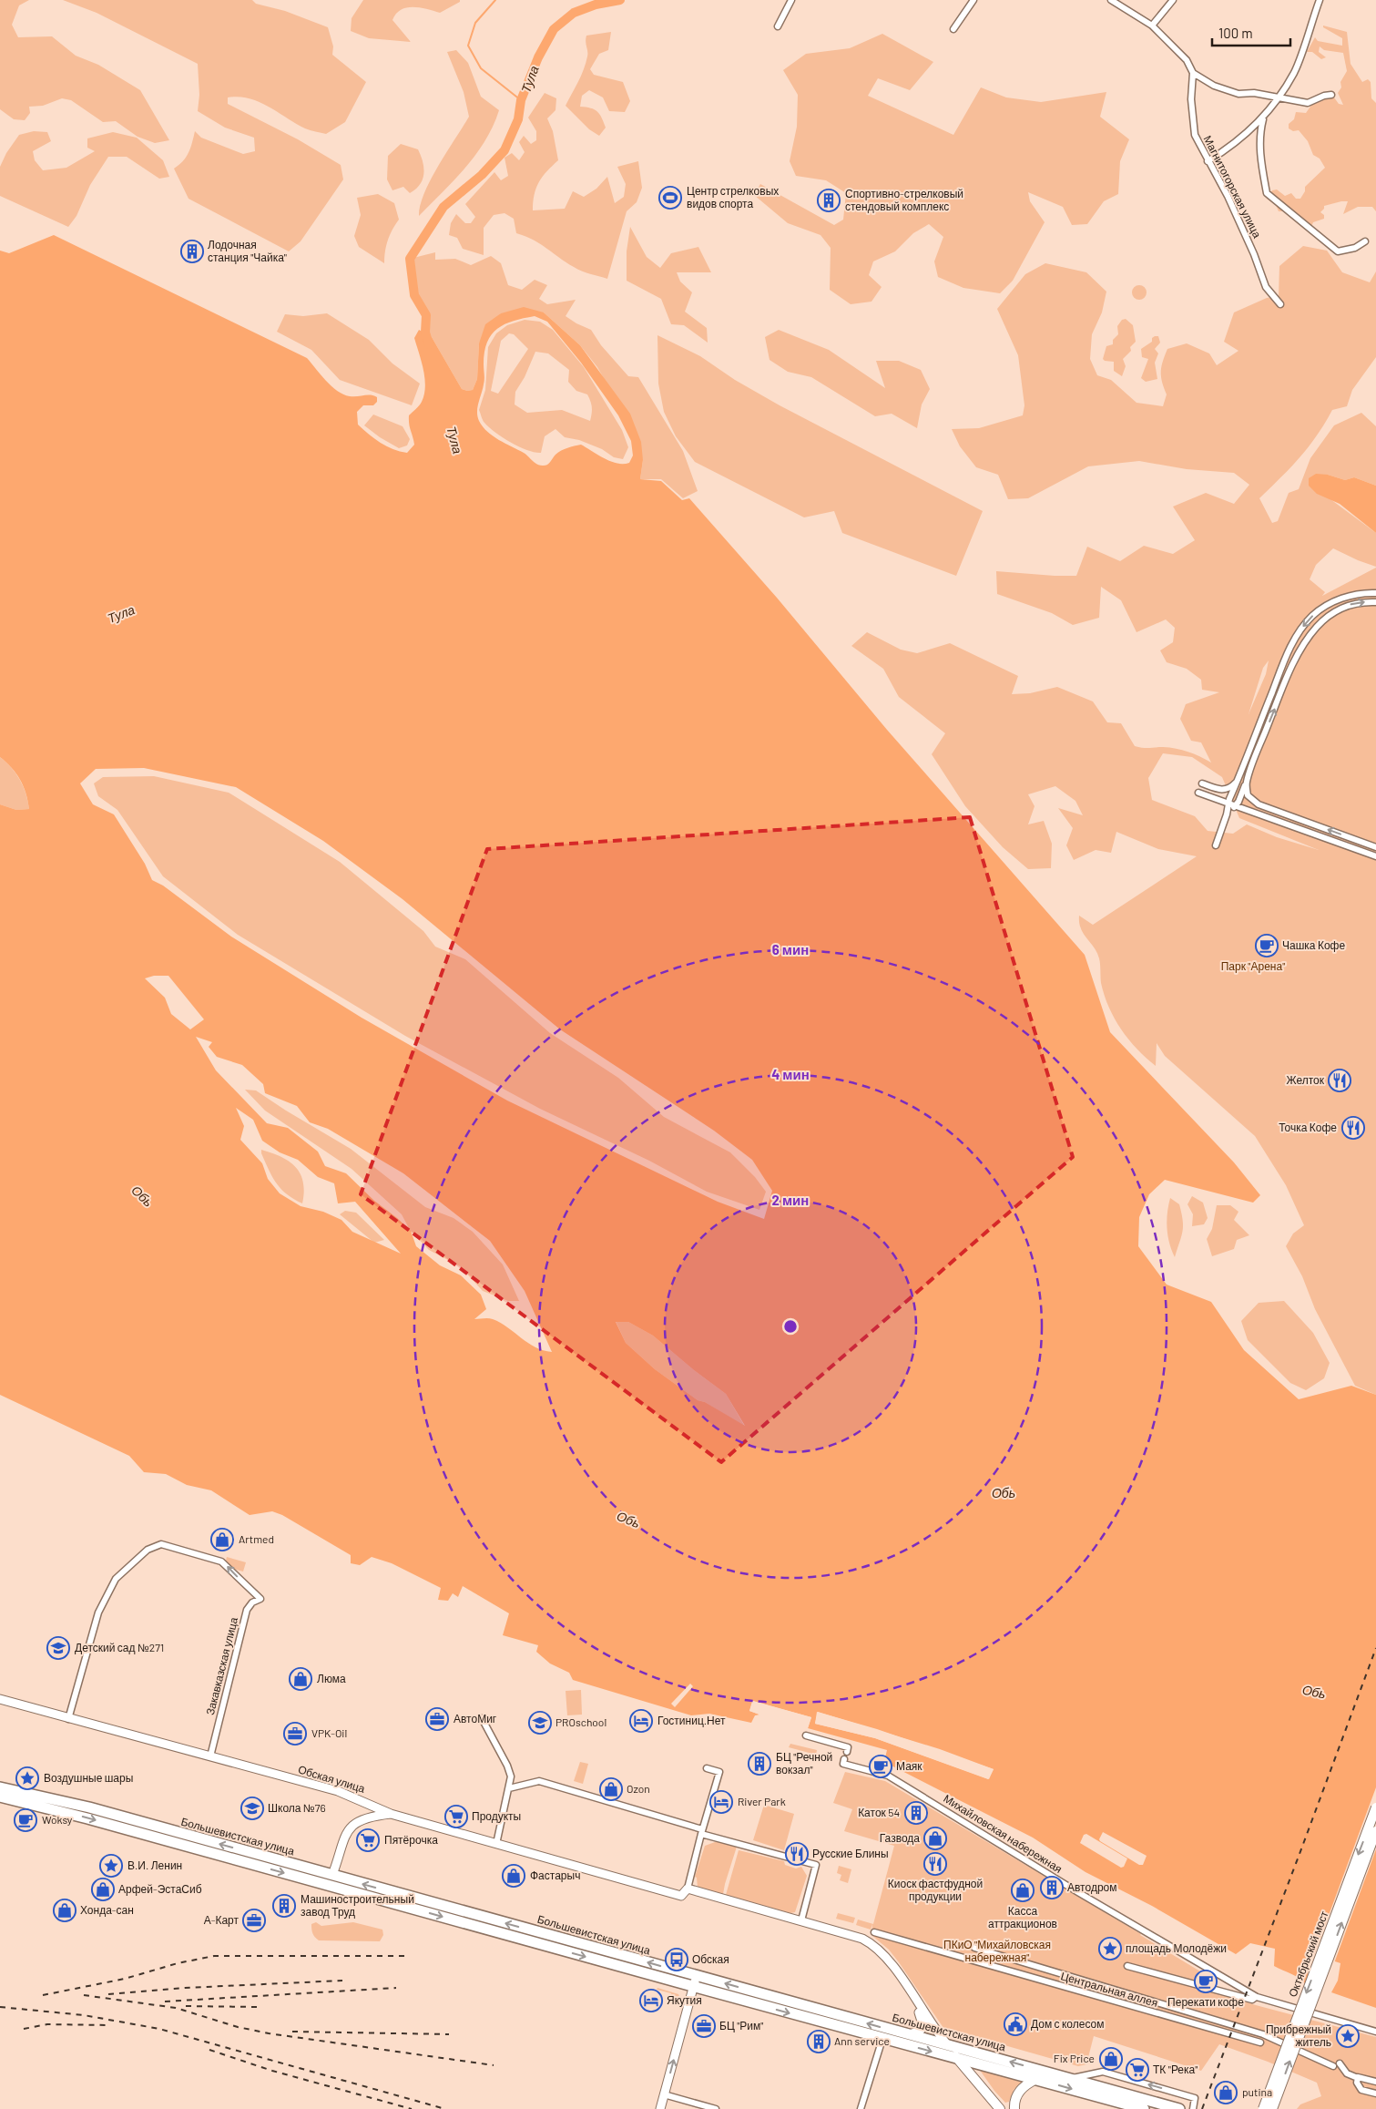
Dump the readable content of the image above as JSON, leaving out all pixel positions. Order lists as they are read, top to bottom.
{
  "streets": {
    "highway": ["Большевистская улица"],
    "main road": ["Октябрьский мост"],
    "street": [
      "Магнитогорская улица",
      "Закавказская улица",
      "Обская улица",
      "Михайловская набережная",
      "Центральная аллея"
    ]
  },
  "crossings": [
    ["Закавказская улица", "Обская улица"]
  ],
  "water": ["Тула", "Обь"],
  "parks": ["Парк \"Арена\"", "ПКиО \"Михайловская набережная\""],
  "places": {
    "sports": ["Центр стрелковых видов спорта"],
    "building": [
      "Спортивно-стрелковый стендовый комплекс",
      "Лодочная станция \"Чайка\"",
      "БЦ \"Речной вокзал\"",
      "Каток 54",
      "Автодром",
      "Машиностроительный завод Труд",
      "Ann service"
    ],
    "cafe": [
      "Чашка Кофе",
      "Маяк",
      "Woksy",
      "Перекати кофе"
    ],
    "restaurant": [
      "Желток",
      "Точка Кофе",
      "Русские Блины",
      "Киоск фастфудной продукции"
    ],
    "shop": [
      "Artmed",
      "Люма",
      "Ozon",
      "Газвода",
      "Фастарыч",
      "Арфей-ЭстаСиб",
      "Касса аттракционов",
      "Хонда-сан",
      "Fix Price",
      "putina"
    ],
    "school or university": ["Детский сад №271", "PROschool", "Школа №76"],
    "office": [
      "АвтоМиг",
      "VPK-Oil",
      "А-Карт",
      "БЦ \"Рим\""
    ],
    "hotel": ["Гостиниц.Нет", "River Park", "Якутия"],
    "place": [
      "Воздушные шары",
      "В.И. Ленин",
      "площадь Молодёжи",
      "Прибрежный житель"
    ],
    "supermarket": ["Продукты", "Пятёрочка", "ТК \"Река\""],
    "bus stop": ["Обская"],
    "public building": ["Дом с колесом"]
  },
  "scale_bar": "100 m",
  "rings": ["6 мин", "4 мин", "2 мин"]
}
